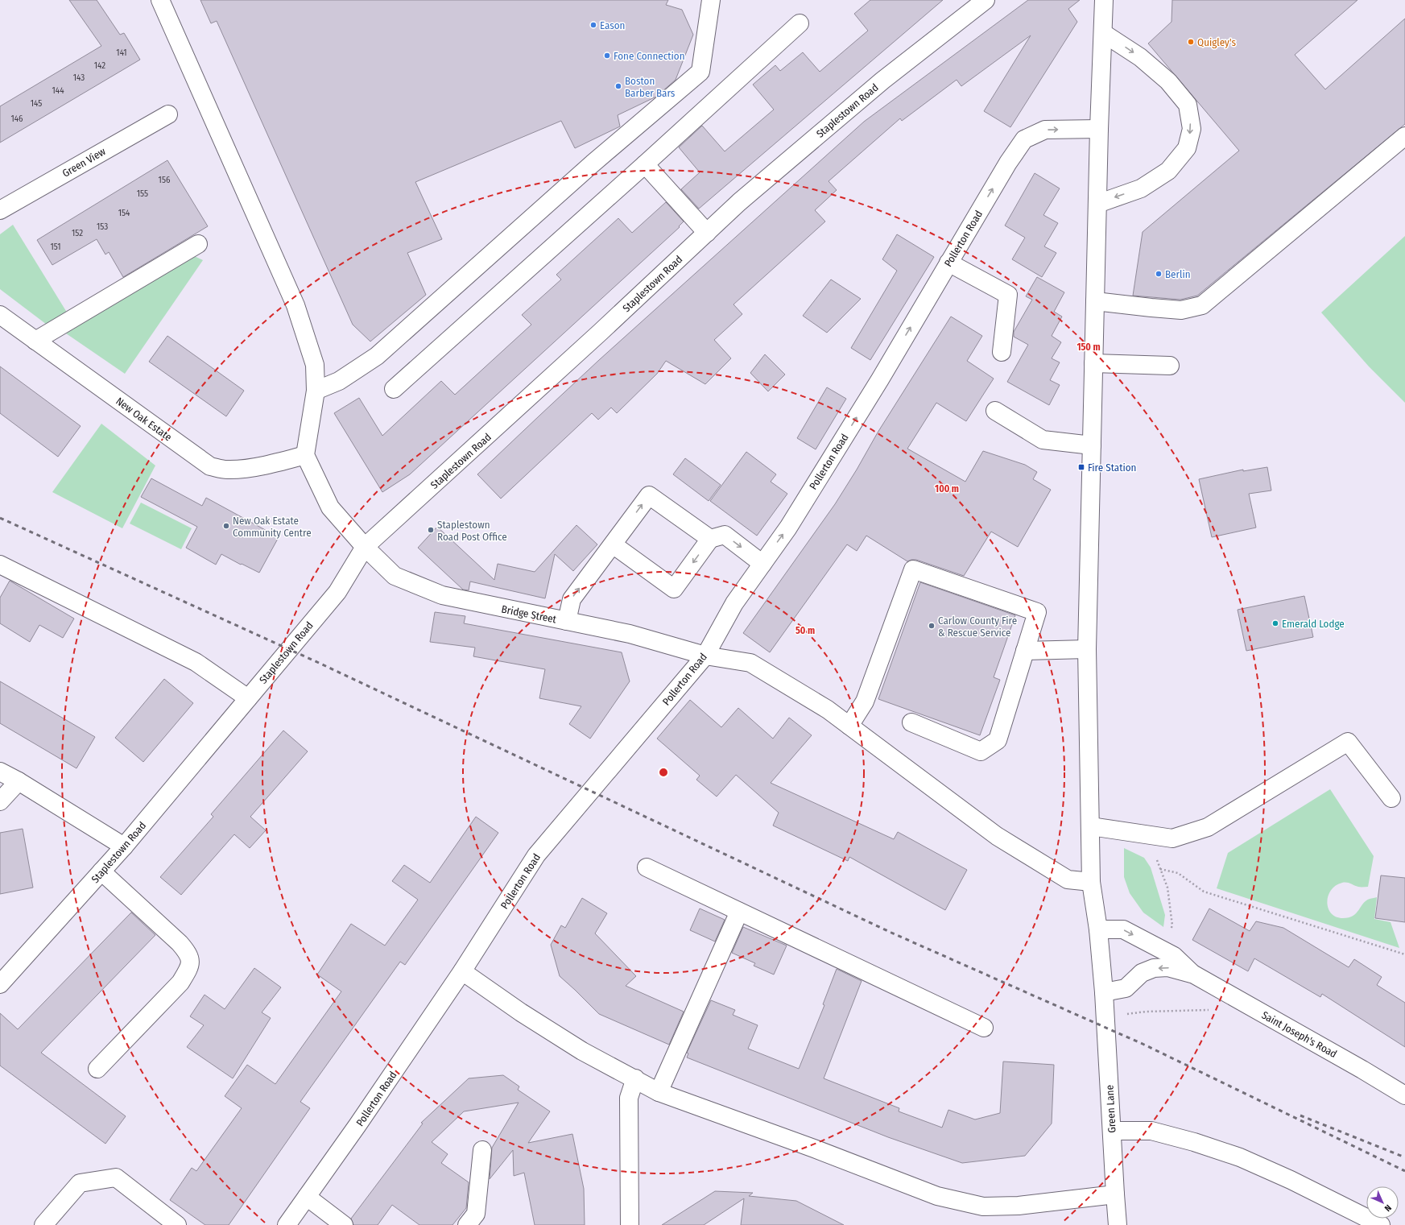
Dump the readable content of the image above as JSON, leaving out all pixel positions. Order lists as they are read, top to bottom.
{
  "streets": {
    "main road": [
      "Staplestown Road",
      "Green View",
      "Pollerton Road",
      "New Oak Estate",
      "Bridge Street",
      "Saint Joseph's Road",
      "Green Lane"
    ]
  },
  "crossings": [
    ["Staplestown Road", "Bridge Street"],
    ["Pollerton Road", "Bridge Street"],
    ["Pollerton Road", "Green Lane"],
    ["New Oak Estate", "Bridge Street"],
    ["Bridge Street", "Green Lane"],
    ["Saint Joseph's Road", "Green Lane"]
  ],
  "one_way": ["Pollerton Road"],
  "places": {
    "other": [
      "Eason",
      "Quigley's",
      "Fone Connection",
      "Boston Barber Bars",
      "Berlin",
      "New Oak Estate Community Centre",
      "Staplestown Road Post Office",
      "Emerald Lodge",
      "Carlow County Fire & Rescue Service"
    ],
    "transit": ["Fire Station"]
  },
  "house_numbers": [
    "141",
    "142",
    "143",
    "144",
    "145",
    "146",
    "156",
    "155",
    "154",
    "153",
    "152",
    "151"
  ],
  "north": "bottom right",
  "rings": ["150 m", "100 m", "50 m"]
}
